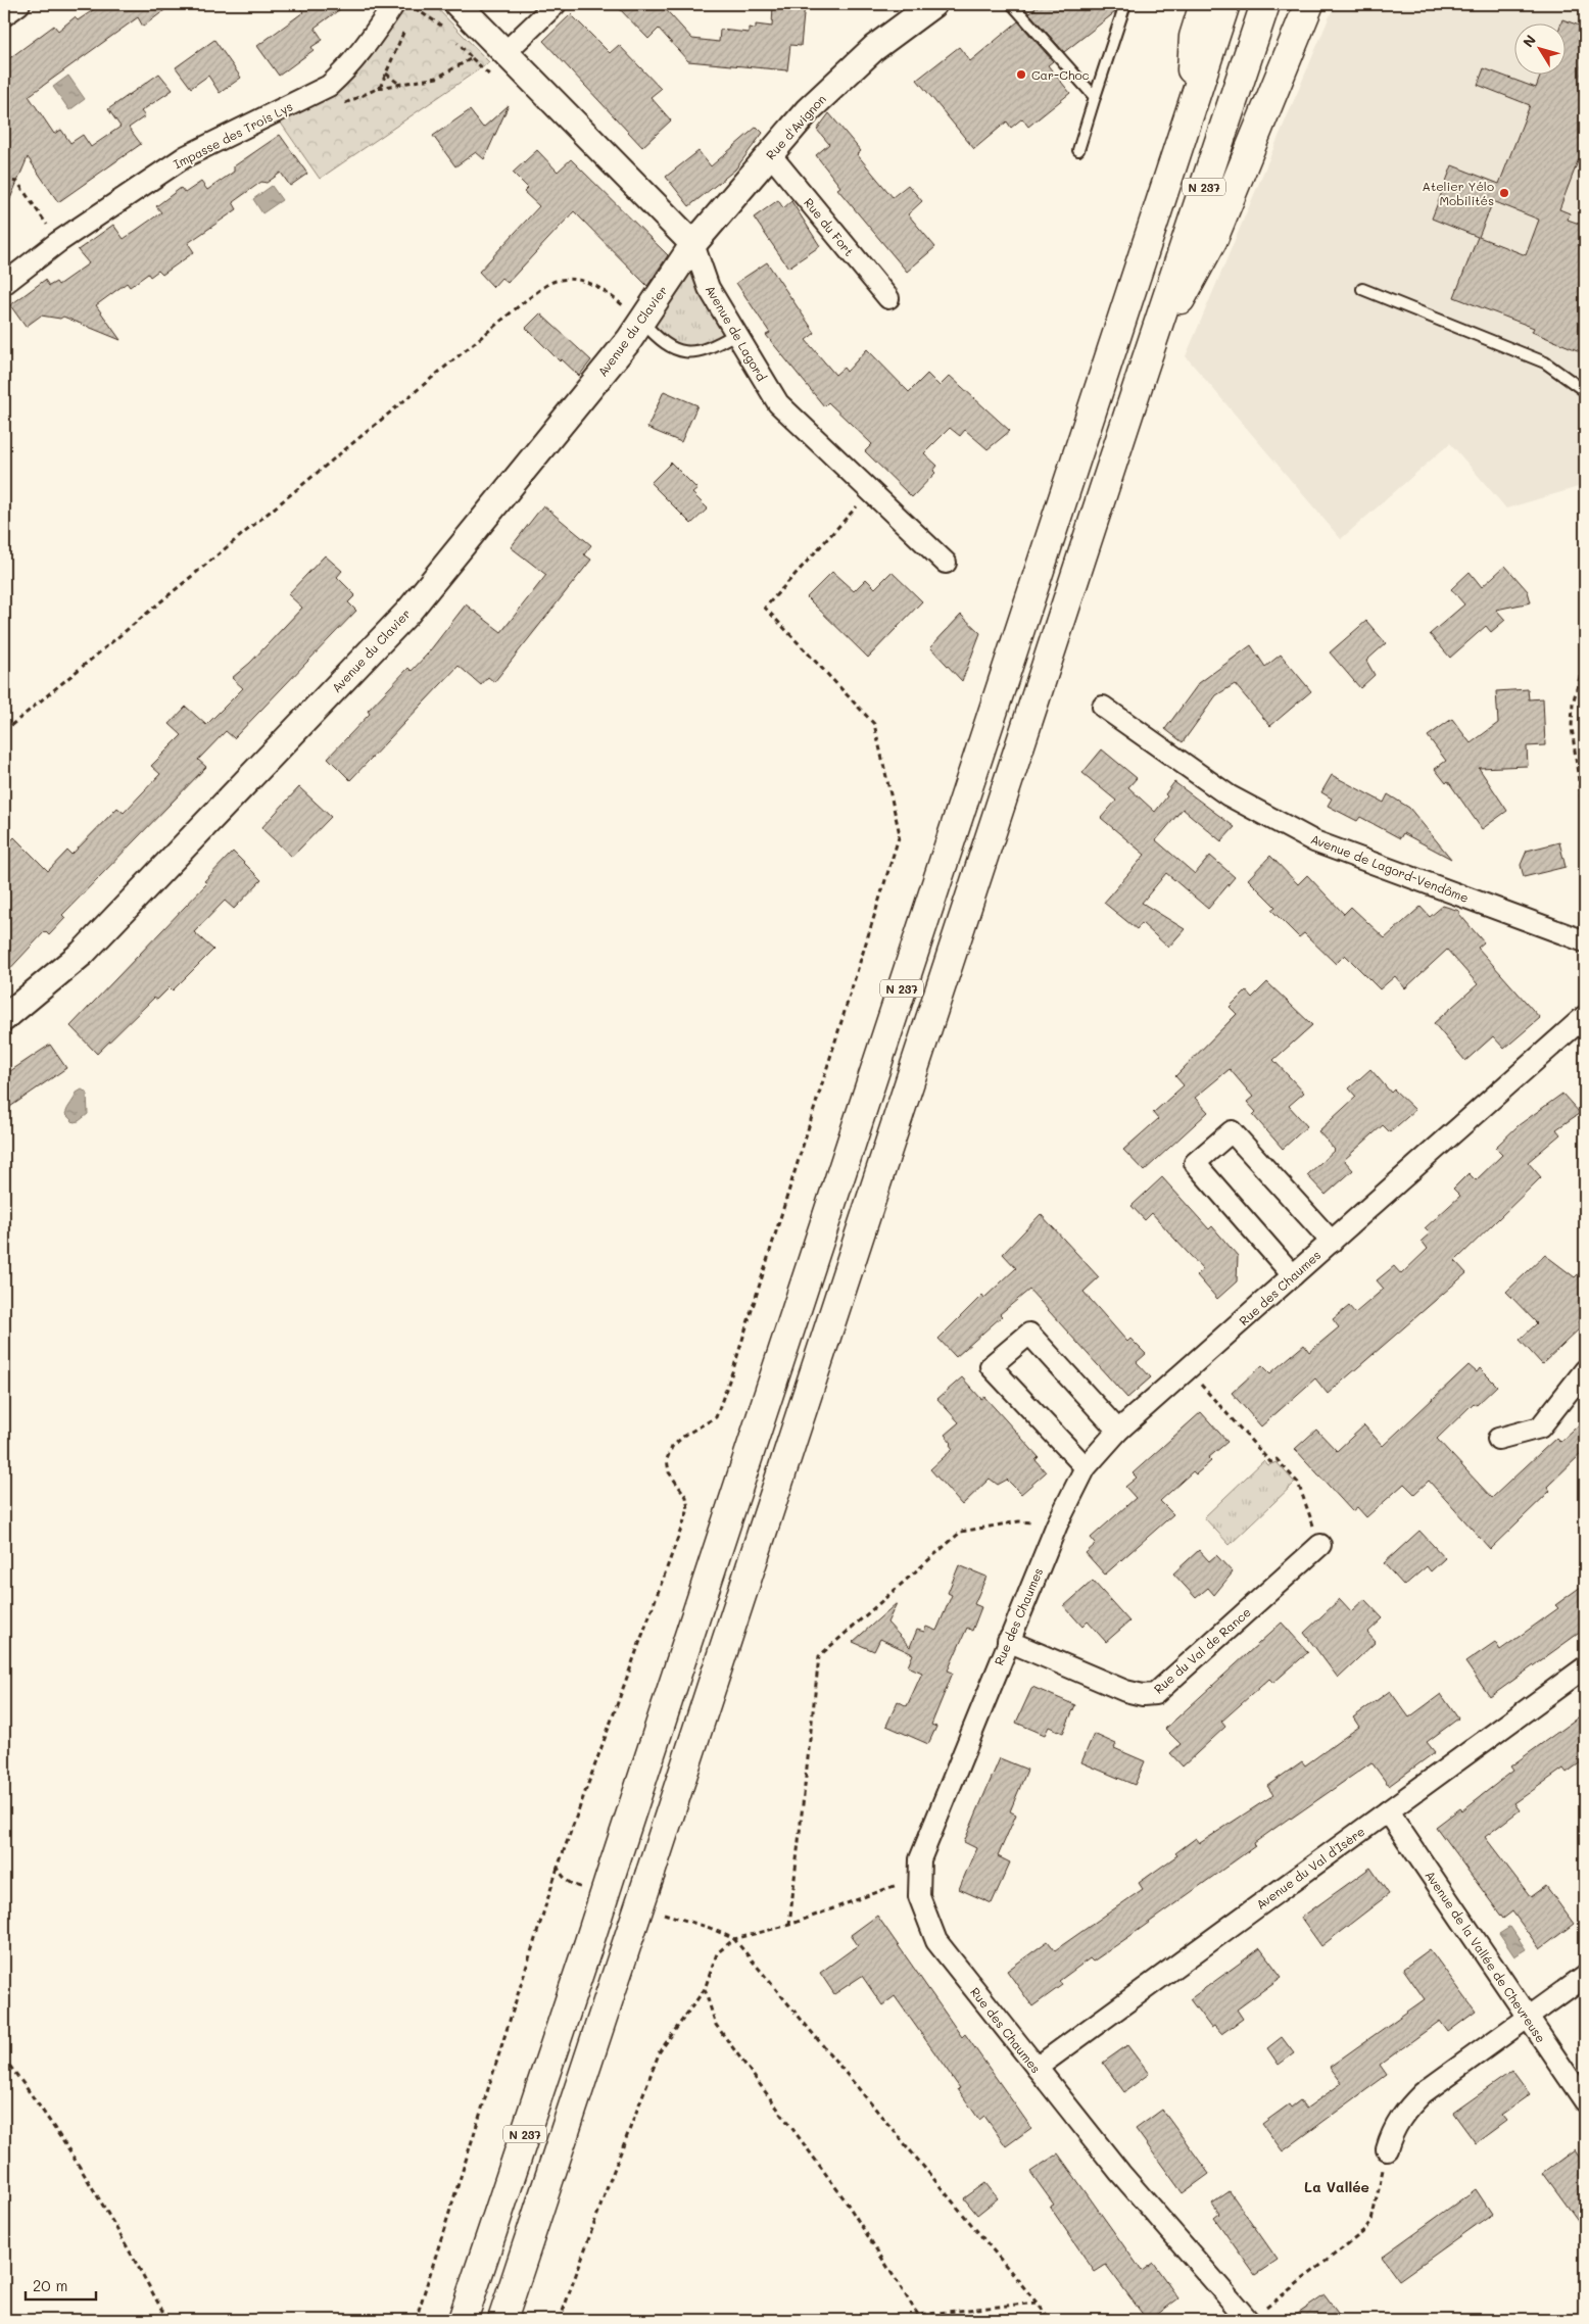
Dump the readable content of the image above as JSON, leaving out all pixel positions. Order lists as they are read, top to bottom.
{
  "streets": {
    "highway": ["N 237"],
    "street": [
      "Rue d'Avignon",
      "Impasse des Trois Lys",
      "Rue du Fort",
      "Avenue du Clavier",
      "Avenue de Lagord",
      "Avenue de Lagord-Vendôme",
      "Rue des Chaumes",
      "Rue du Val de Rance",
      "Avenue du Val d'Isère",
      "Avenue de la Vallée de Chevreuse"
    ]
  },
  "crossings": [
    ["Rue d'Avignon", "Rue du Fort"],
    ["Rue d'Avignon", "Avenue du Clavier"],
    ["Rue d'Avignon", "Avenue de Lagord"],
    ["Avenue du Clavier", "Avenue de Lagord"],
    ["Rue des Chaumes", "Rue du Val de Rance"],
    ["Rue des Chaumes", "Avenue du Val d'Isère"],
    ["Avenue du Val d'Isère", "Avenue de la Vallée de Chevreuse"]
  ],
  "districts": ["La Vallée"],
  "places": ["Car-Choc", "Atelier Yélo Mobilités"],
  "scale_bar": "20 m",
  "north": "top left"
}
